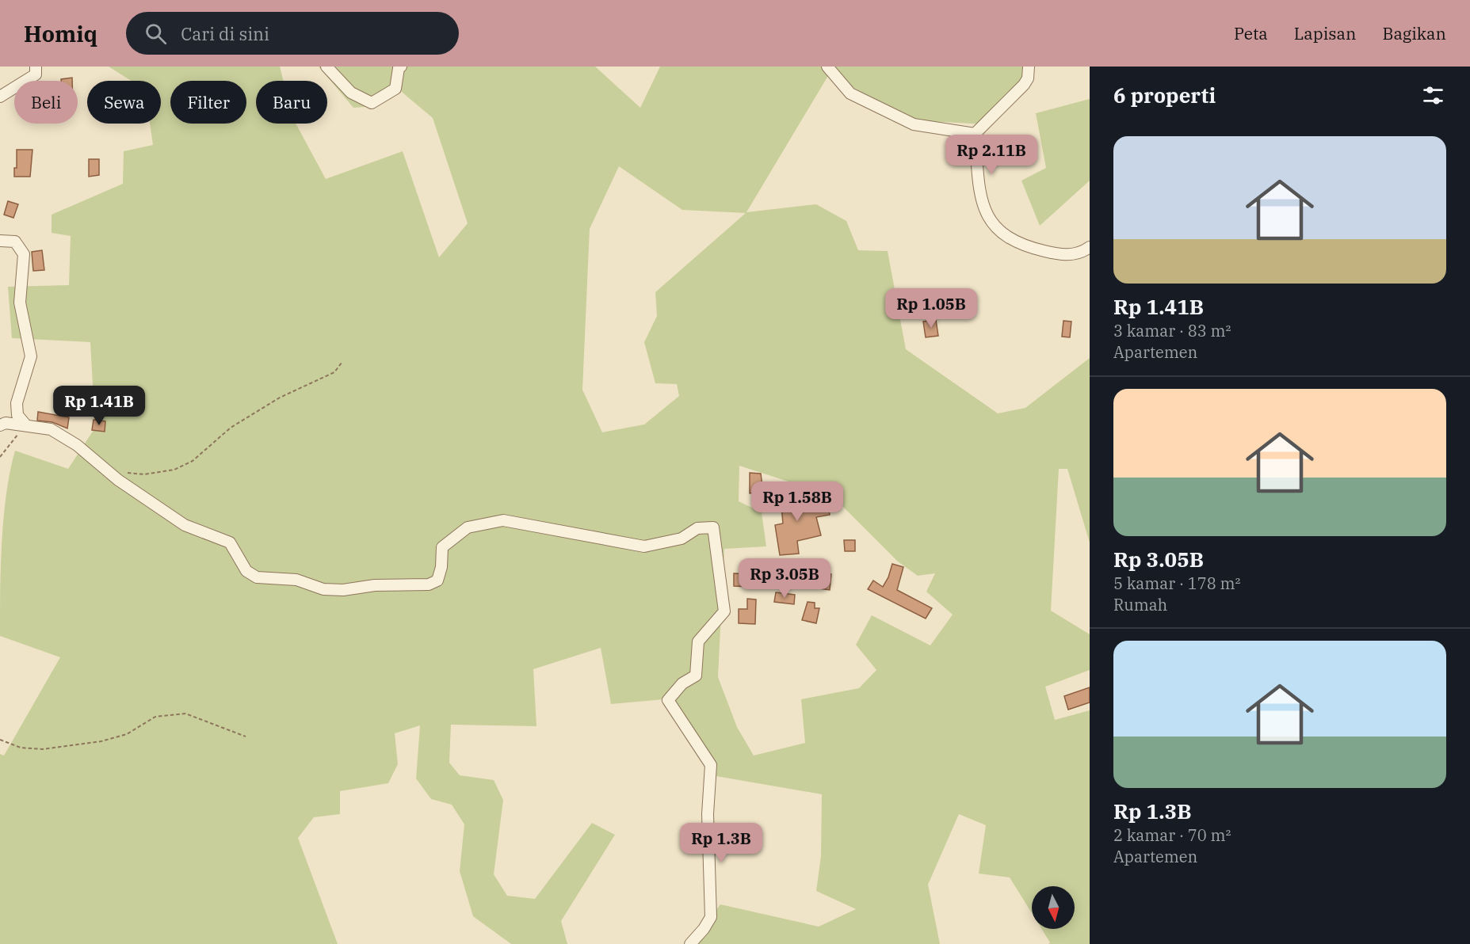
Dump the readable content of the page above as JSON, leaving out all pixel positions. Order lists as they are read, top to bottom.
{
  "north": "bottom",
  "page": {
    "header": "Homiq",
    "search": "Cari di sini",
    "nav": ["Peta", "Lapisan", "Bagikan"],
    "heading": "6 properti",
    "chip": [
      "Beli",
      "Sewa",
      "Filter",
      "Baru"
    ],
    "list": [
      {
        "name": "Rp 1.41B",
        "note": "3 kamar · 83 m² · Apartemen"
      },
      {
        "name": "Rp 3.05B",
        "note": "5 kamar · 178 m² · Rumah"
      },
      {
        "name": "Rp 1.3B",
        "note": "2 kamar · 70 m² · Apartemen"
      }
    ],
    "price": [
      "Rp 2.11B",
      "Rp 1.05B",
      "Rp 1.41B",
      "Rp 1.58B",
      "Rp 3.05B",
      "Rp 1.3B"
    ]
  }
}
